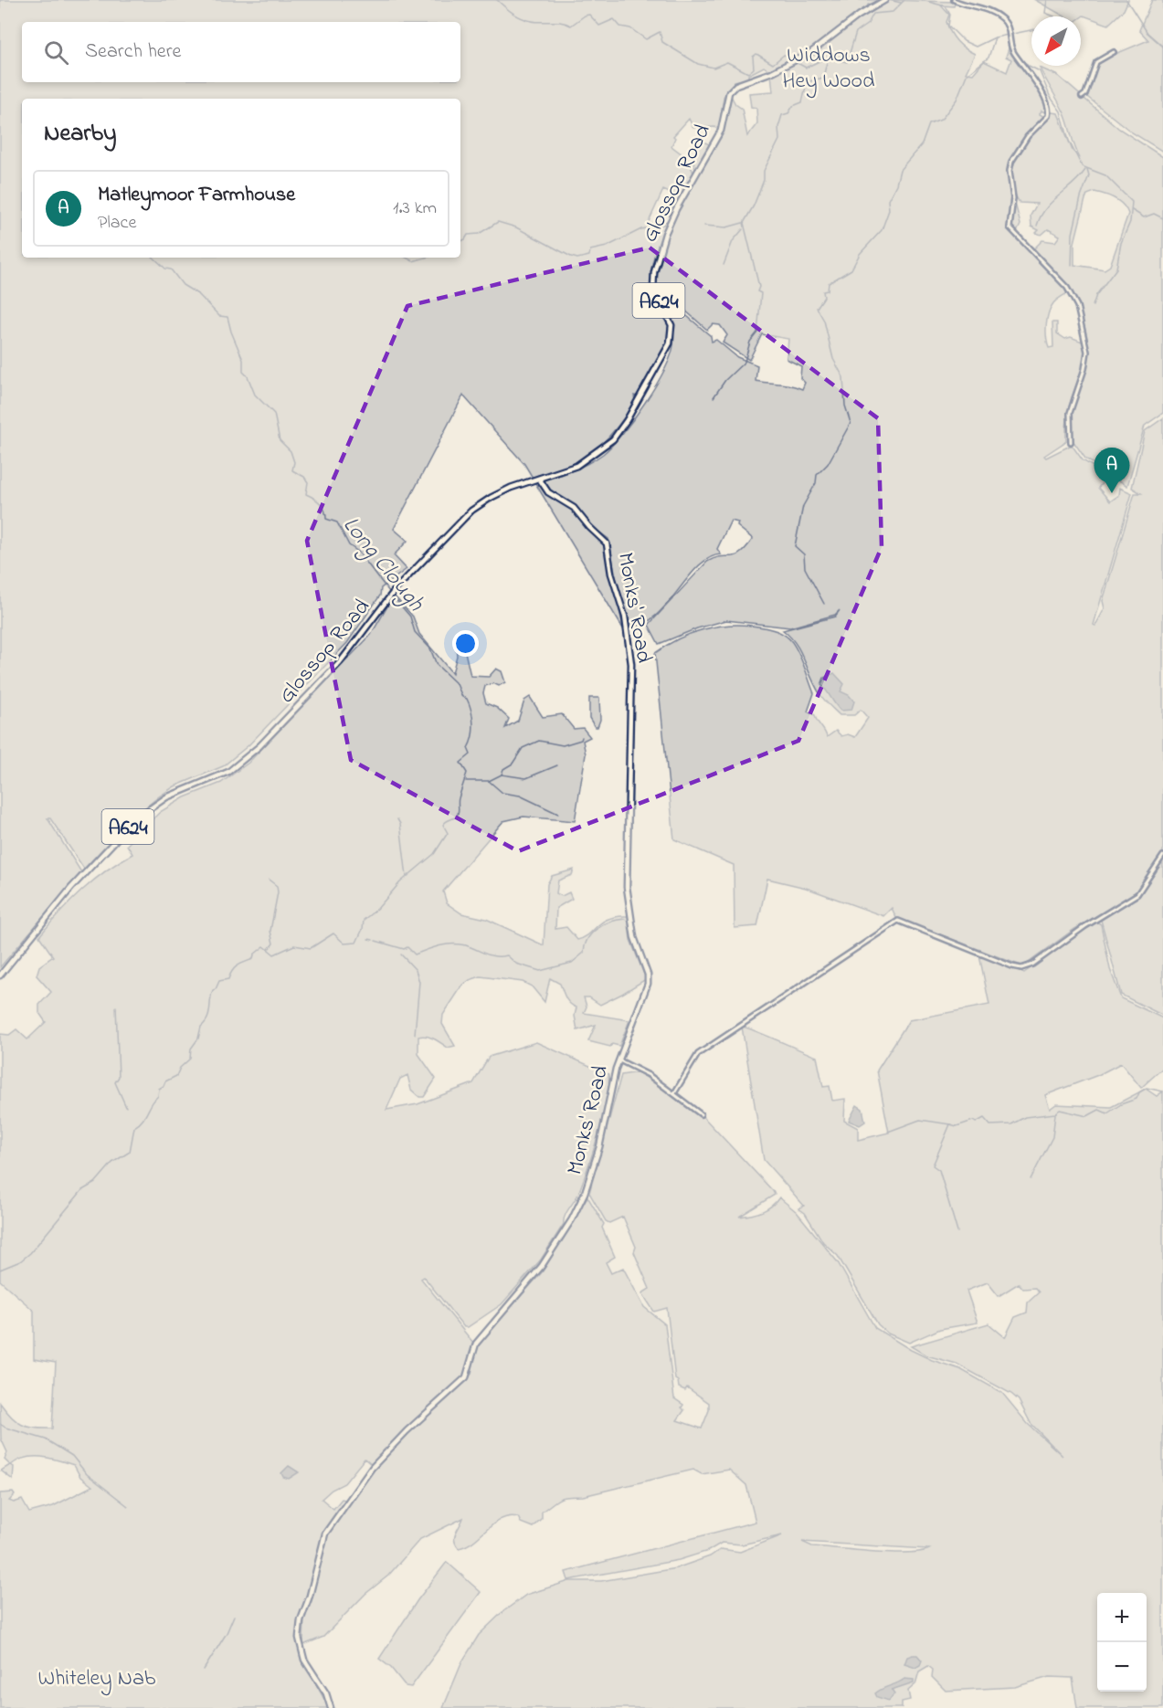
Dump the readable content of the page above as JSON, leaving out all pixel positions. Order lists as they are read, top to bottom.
{
  "streets": {
    "main road": ["Glossop Road", "A624", "Monks' Road"]
  },
  "crossings": [
    ["Glossop Road", "Monks' Road"]
  ],
  "water": ["Long Clough"],
  "parks": ["Widdows Hey Wood", "Whiteley Nab"],
  "north": "bottom left",
  "page": {
    "search": "Search here",
    "heading": "Nearby",
    "list": [
      {
        "mark": "A",
        "name": "Matleymoor Farmhouse",
        "note": "Place",
        "value": "1.3 km"
      }
    ],
    "pins": "A",
    "map_buttons": ["+", "−"]
  }
}
